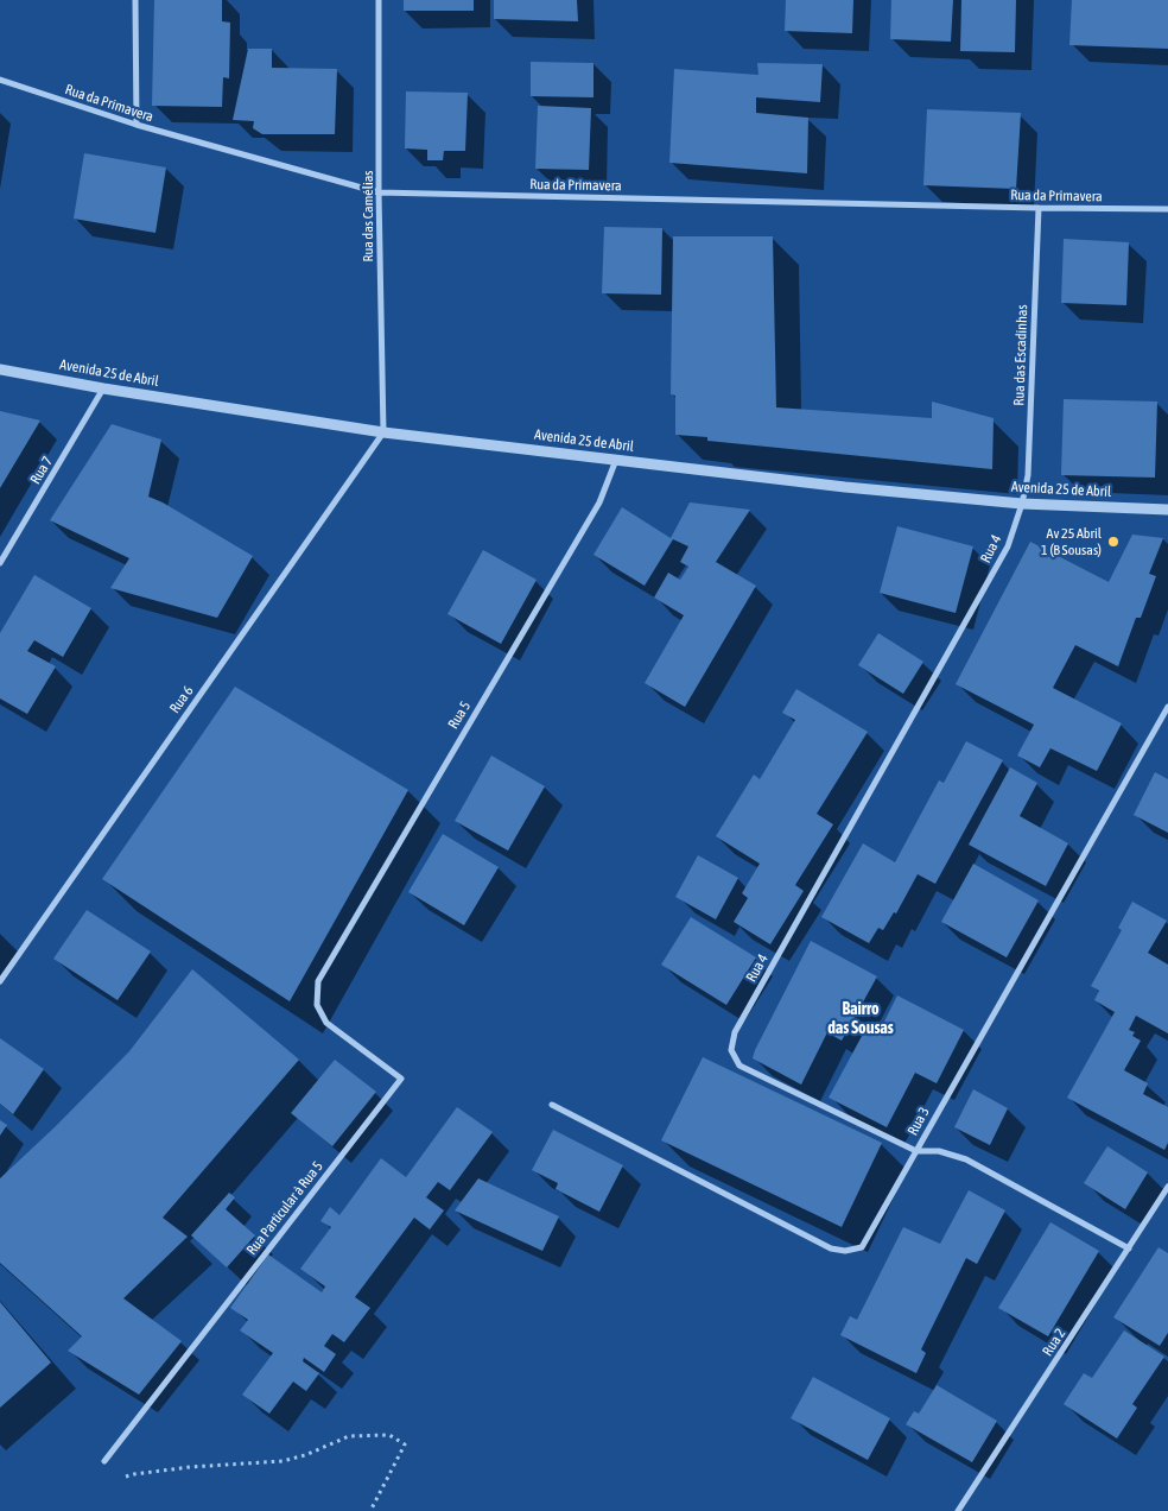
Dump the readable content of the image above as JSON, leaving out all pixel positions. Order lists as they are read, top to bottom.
{
  "streets": {
    "street": [
      "Rua da Primavera",
      "Rua das Camélias",
      "Rua das Escadinhas",
      "Avenida 25 de Abril",
      "Rua 7",
      "Rua 4",
      "Rua 6",
      "Rua 5",
      "Rua 3",
      "Rua Particular à Rua 5",
      "Rua 2"
    ]
  },
  "crossings": [
    ["Rua da Primavera", "Rua das Camélias"],
    ["Rua da Primavera", "Rua das Escadinhas"],
    ["Rua das Camélias", "Avenida 25 de Abril"],
    ["Rua das Camélias", "Rua 6"],
    ["Rua das Escadinhas", "Avenida 25 de Abril"],
    ["Rua das Escadinhas", "Rua 4"],
    ["Avenida 25 de Abril", "Rua 7"],
    ["Avenida 25 de Abril", "Rua 4"],
    ["Avenida 25 de Abril", "Rua 6"],
    ["Avenida 25 de Abril", "Rua 5"],
    ["Rua 4", "Rua 3"],
    ["Rua 4", "Rua 2"],
    ["Rua 5", "Rua Particular à Rua 5"]
  ],
  "districts": ["Bairro das Sousas"],
  "places": ["Av 25 Abril 1 (B Sousas)"]
}
